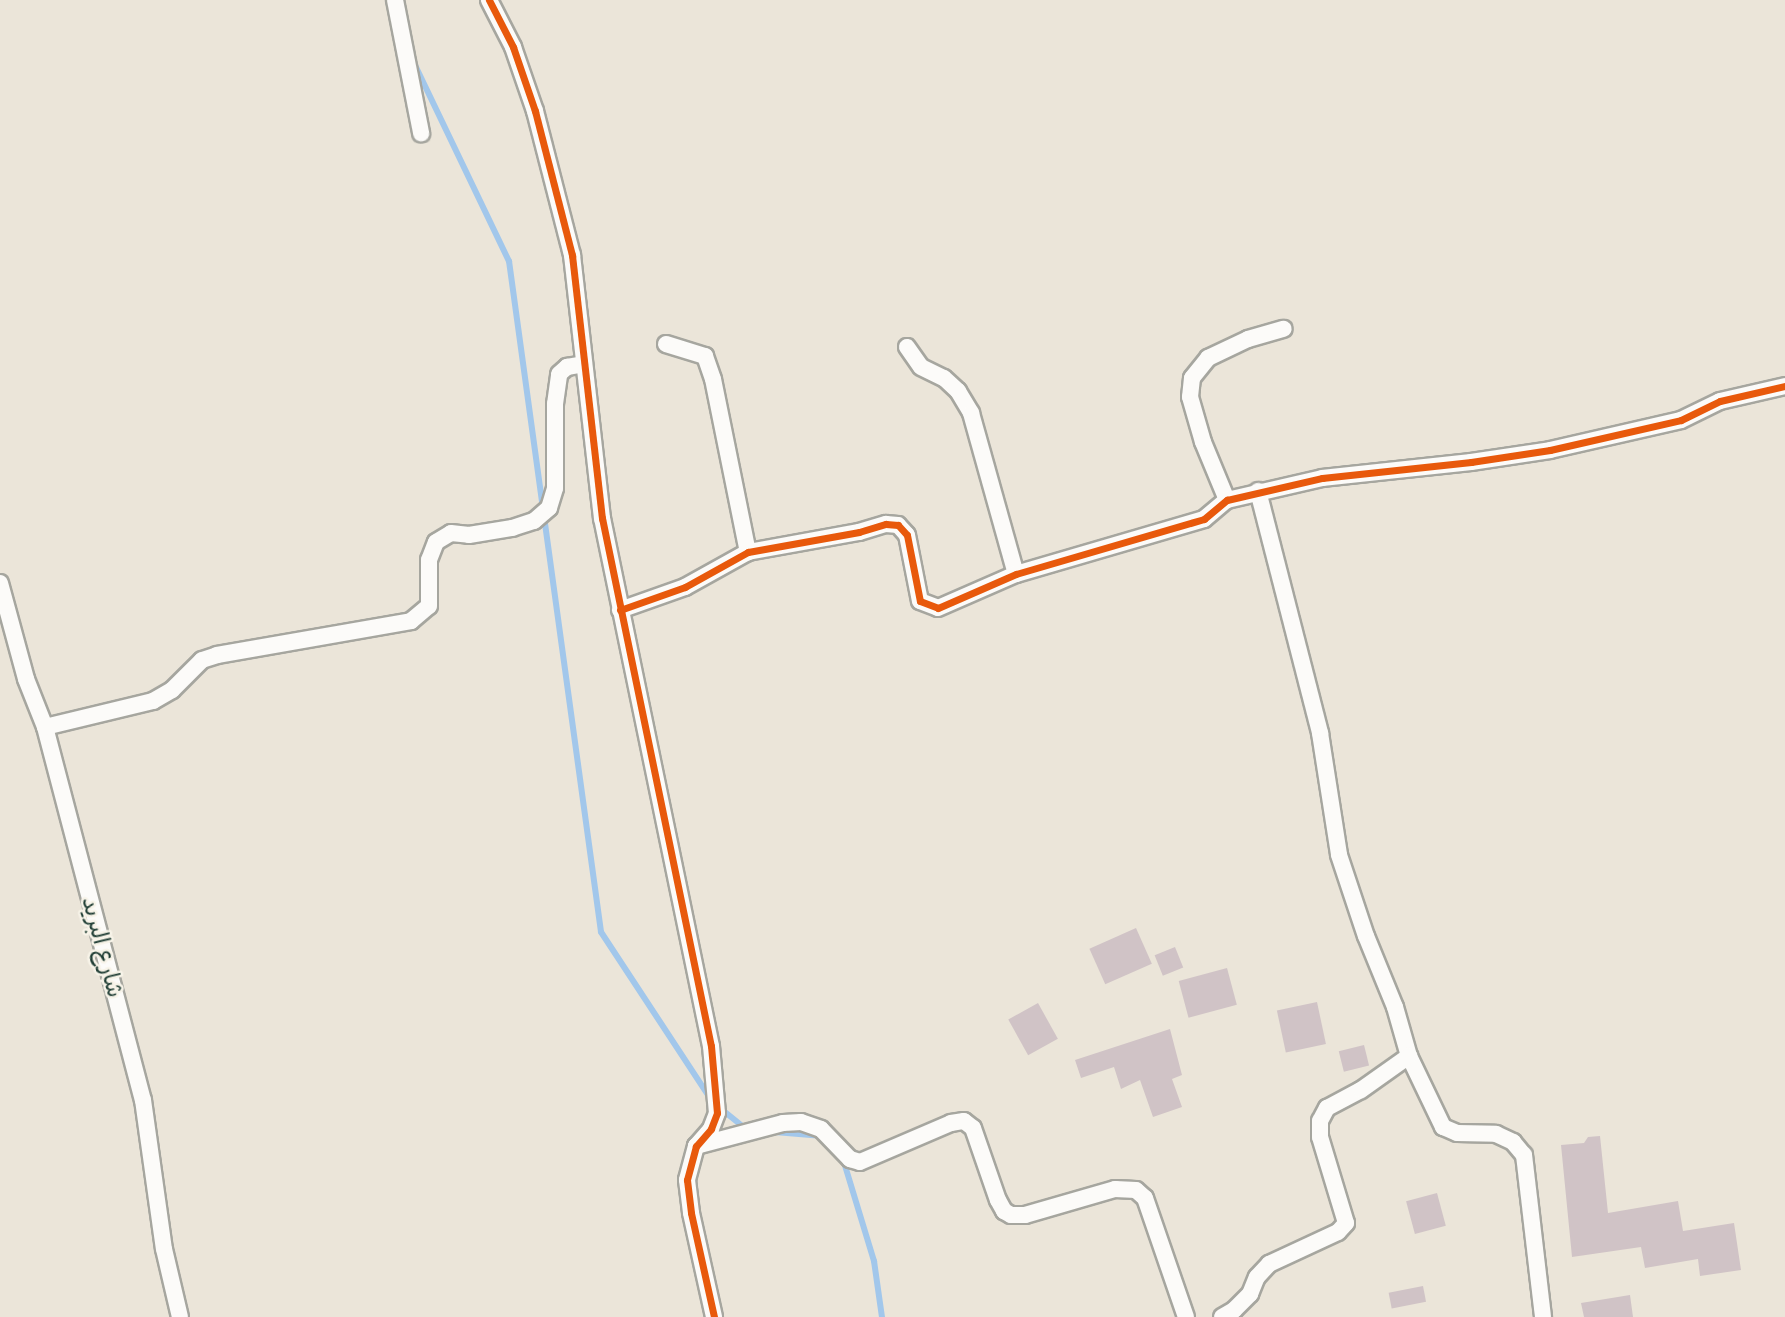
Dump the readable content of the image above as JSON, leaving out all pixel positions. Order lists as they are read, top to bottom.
{
  "streets": {
    "street": ["شارع البريد"]
  }
}
